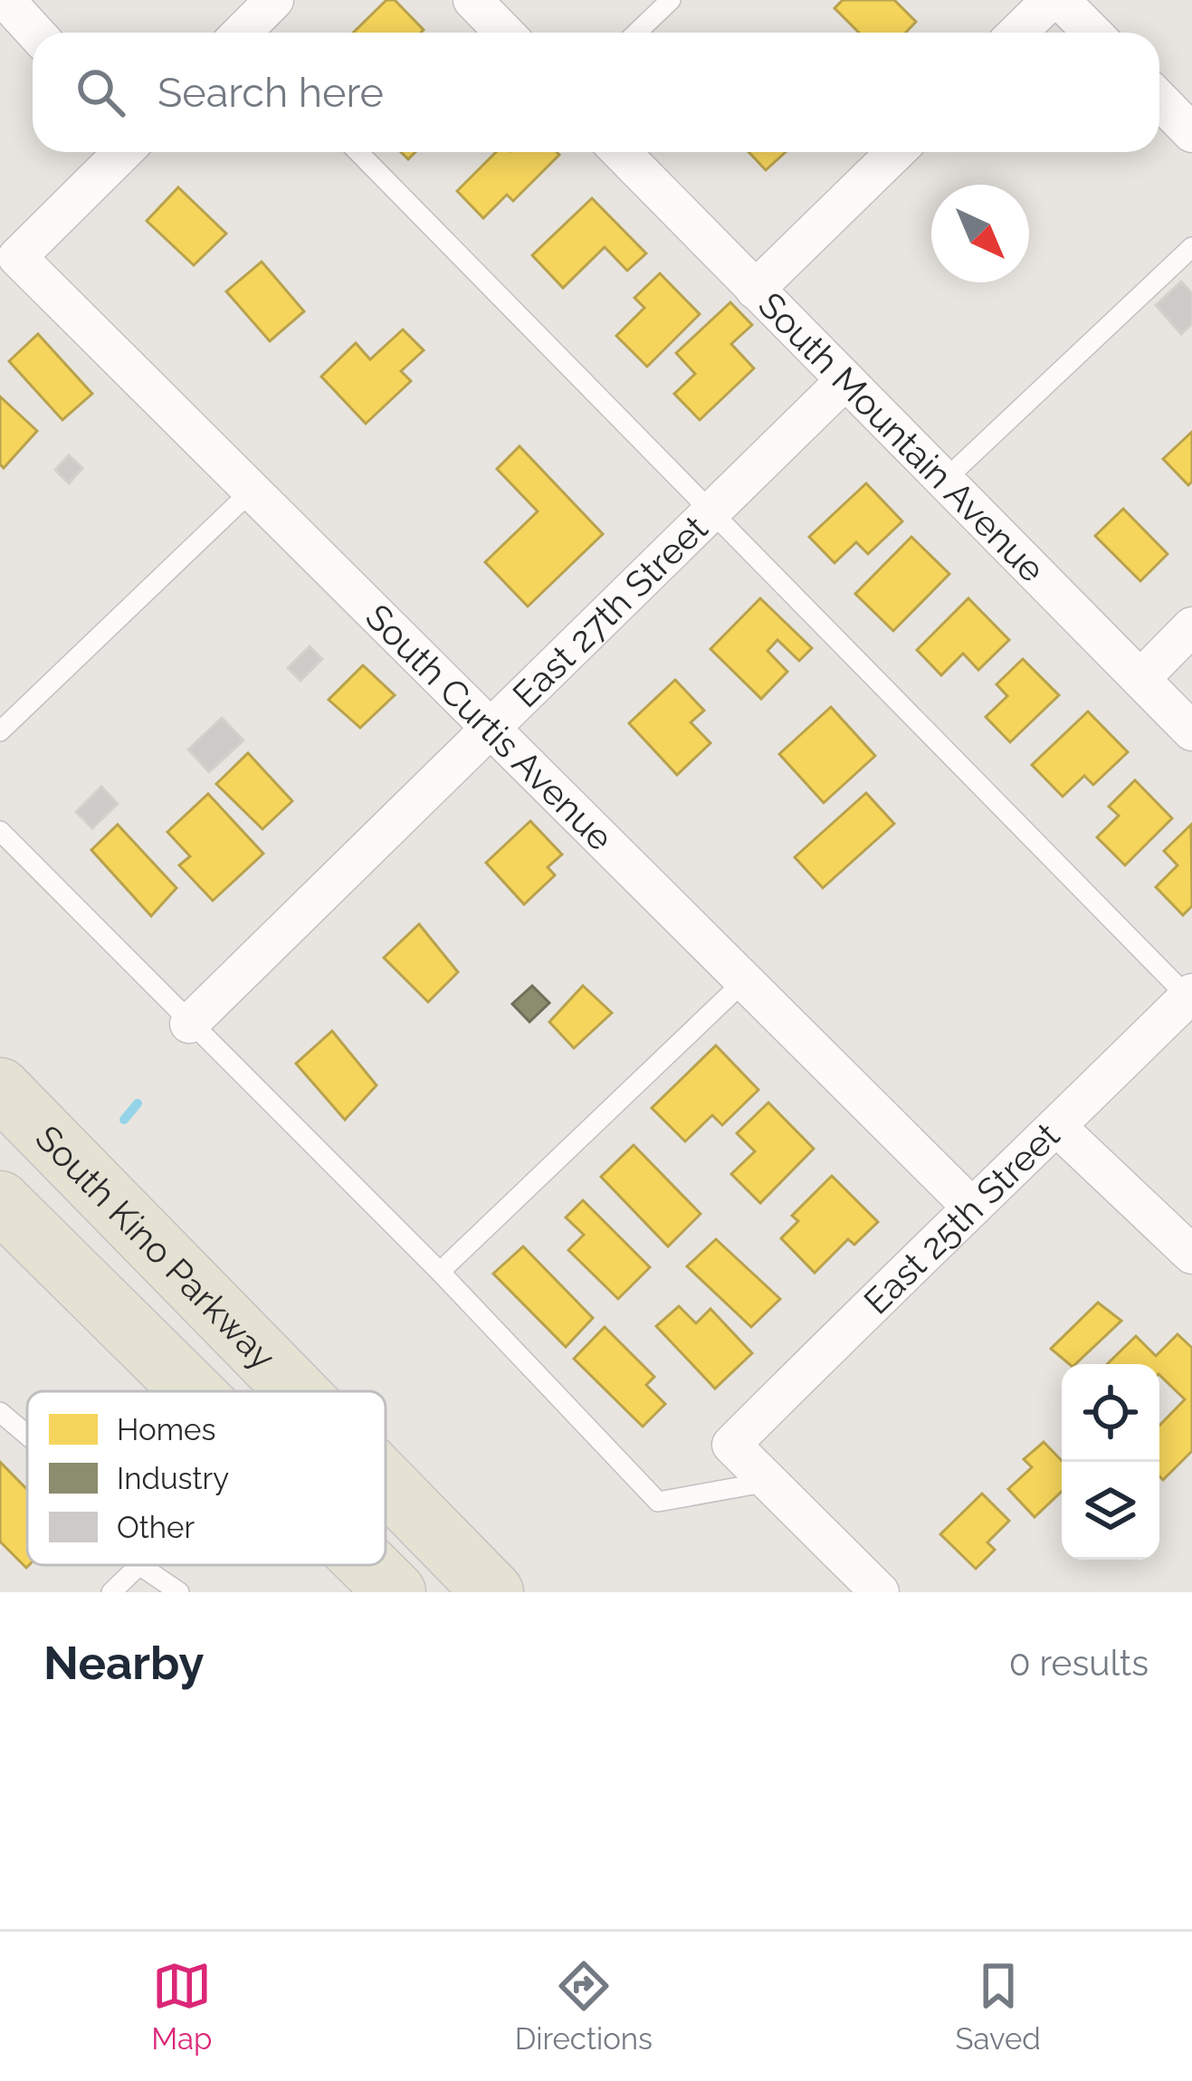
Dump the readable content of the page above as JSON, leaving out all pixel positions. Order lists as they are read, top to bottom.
{
  "streets": {
    "main road": ["South Kino Parkway"],
    "street": [
      "South Mountain Avenue",
      "East 27th Street",
      "South Curtis Avenue",
      "East 25th Street"
    ]
  },
  "crossings": [
    ["South Mountain Avenue", "East 27th Street"],
    ["East 27th Street", "South Curtis Avenue"],
    ["South Curtis Avenue", "East 25th Street"]
  ],
  "legend": ["Homes", "Industry", "Other"],
  "north": "bottom right",
  "page": {
    "search": "Search here",
    "heading": ["Nearby", "0 results"],
    "nav": ["Map", "Directions", "Saved"]
  }
}
